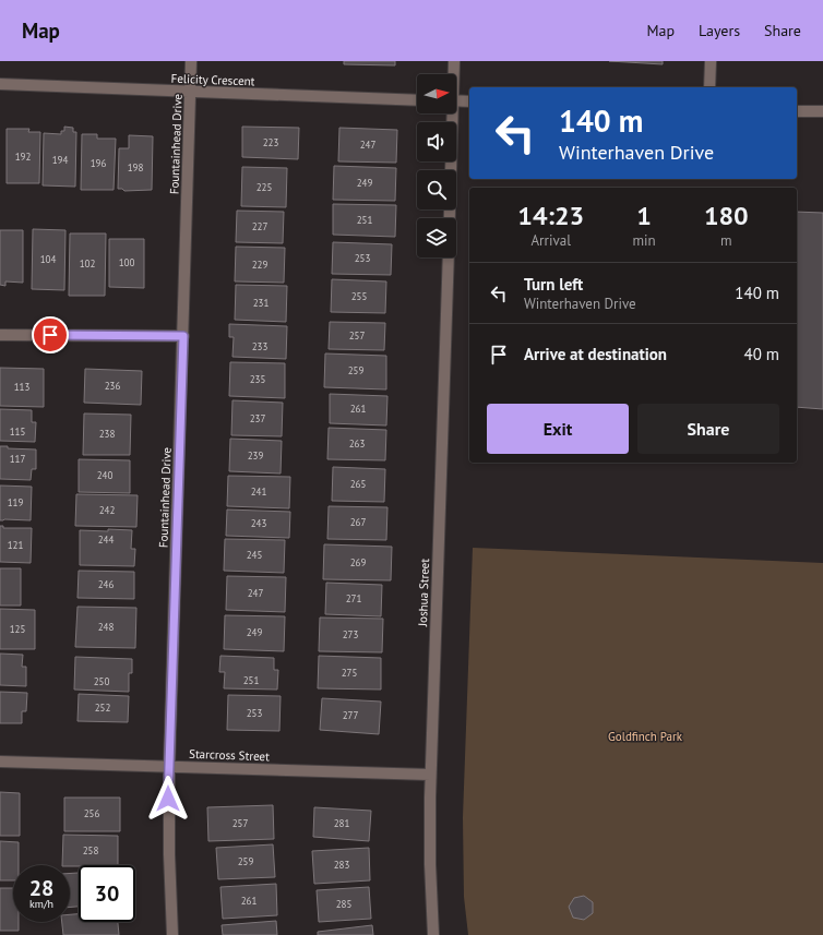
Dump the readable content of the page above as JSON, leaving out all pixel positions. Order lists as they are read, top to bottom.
{
  "streets": {
    "street": [
      "Felicity Crescent",
      "Fountainhead Drive",
      "Joshua Street",
      "Starcross Street"
    ]
  },
  "crossings": [
    ["Felicity Crescent", "Fountainhead Drive"],
    ["Fountainhead Drive", "Starcross Street"],
    ["Joshua Street", "Starcross Street"]
  ],
  "parks": ["Goldfinch Park"],
  "house_numbers": [
    "223",
    "247",
    "192",
    "194",
    "196",
    "198",
    "249",
    "225",
    "251",
    "227",
    "253",
    "104",
    "100",
    "102",
    "229",
    "255",
    "231",
    "257",
    "233",
    "259",
    "235",
    "236",
    "113",
    "261",
    "237",
    "115",
    "238",
    "263",
    "239",
    "117",
    "240",
    "265",
    "241",
    "119",
    "242",
    "267",
    "243",
    "244",
    "121",
    "245",
    "269",
    "246",
    "247",
    "271",
    "248",
    "125",
    "249",
    "273",
    "275",
    "251",
    "250",
    "252",
    "253",
    "277",
    "256",
    "257",
    "281",
    "258",
    "259",
    "283",
    "261",
    "285"
  ],
  "north": "right",
  "page": {
    "header": "Map",
    "nav": ["Map", "Layers", "Share"],
    "turn": ["140 m", "Winterhaven Drive"],
    "eta": [
      "14:23",
      "Arrival",
      "1",
      "min",
      "180",
      "m"
    ],
    "list": [
      {
        "name": "Turn left",
        "note": "Winterhaven Drive",
        "value": "140 m"
      },
      {
        "name": "Arrive at destination",
        "value": "40 m"
      }
    ],
    "buttons": ["Exit", "Share"],
    "speed": "28 km/h",
    "limit": "30"
  }
}
